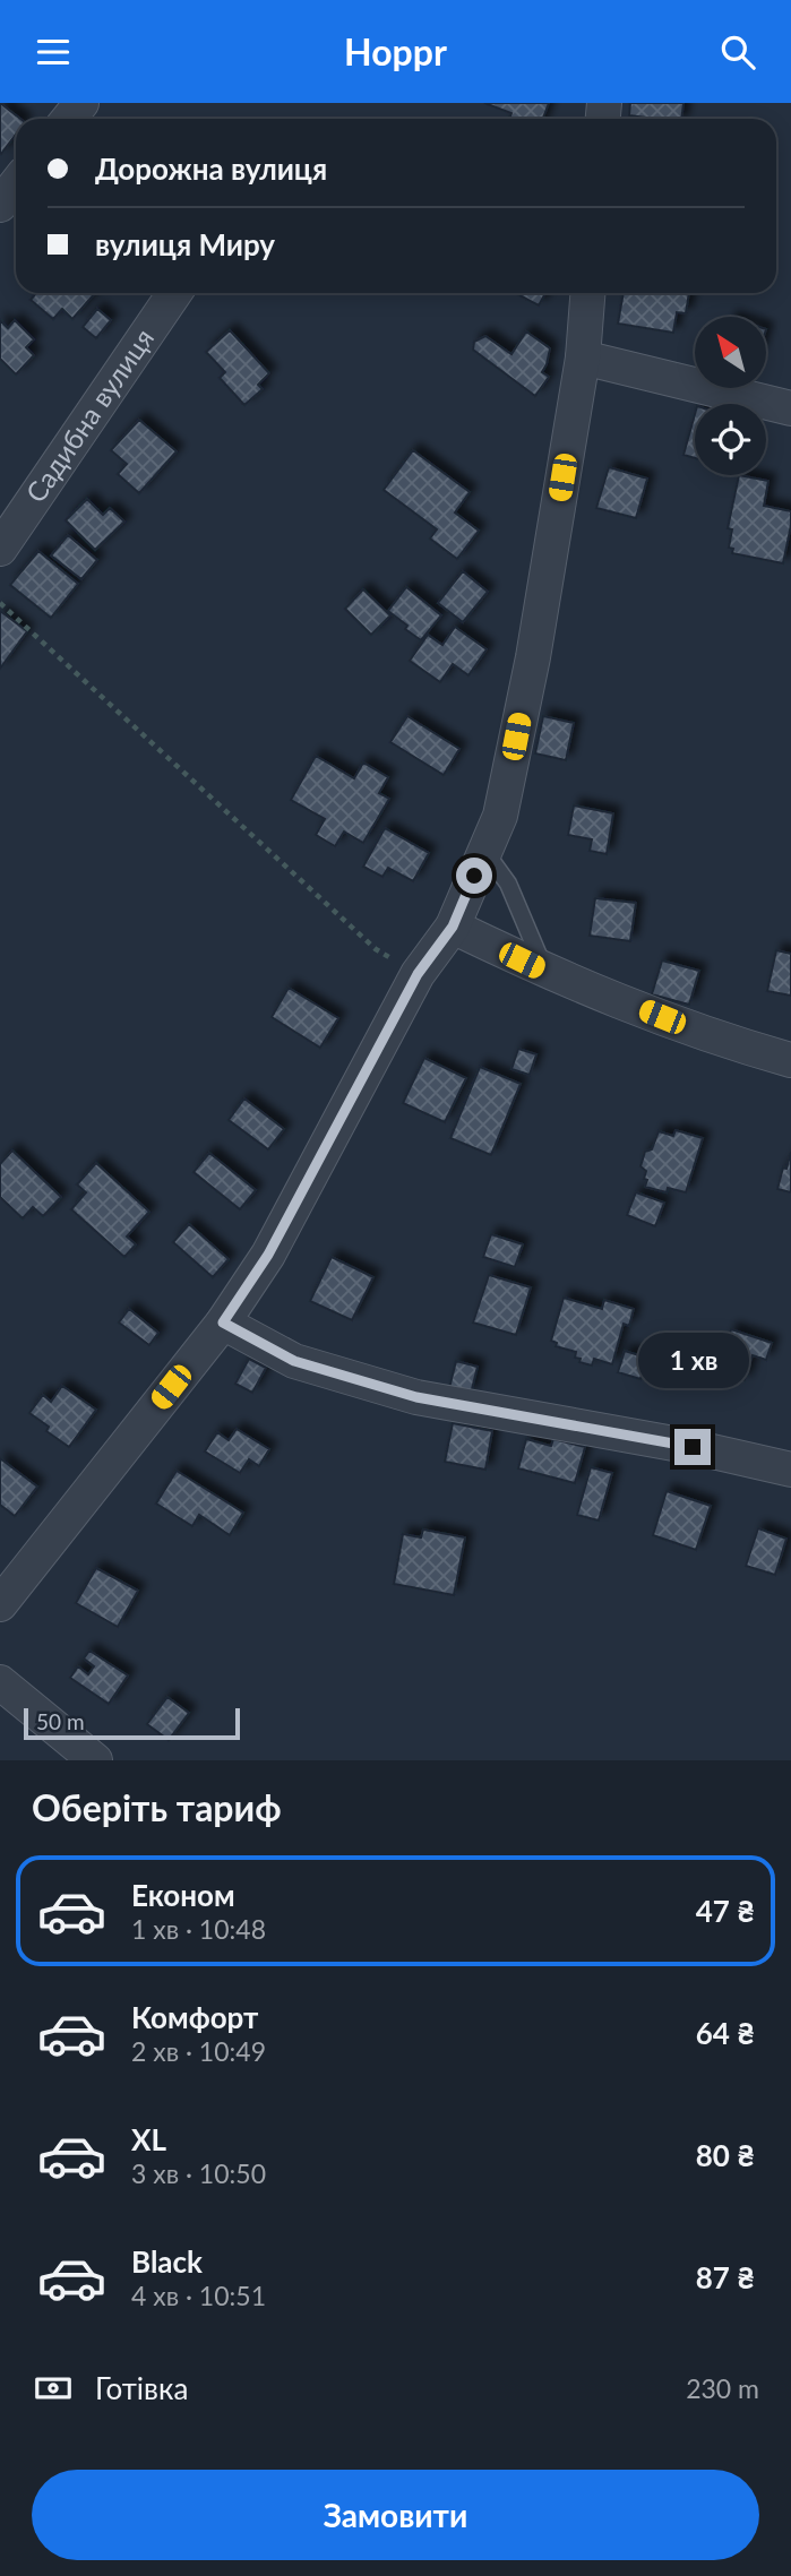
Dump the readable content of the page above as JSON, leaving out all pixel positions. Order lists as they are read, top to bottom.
{
  "streets": {
    "street": ["Садибна вулиця"]
  },
  "scale_bar": "50 m",
  "north": "top left",
  "page": {
    "header": "Hoppr",
    "banner": ["Дорожна вулиця", "вулиця Миру"],
    "bubble": "1 хв",
    "scale": "50 m",
    "heading": "Оберіть тариф",
    "list": [
      {
        "name": "Економ",
        "note": "1 хв · 10:48",
        "value": "47 ₴"
      },
      {
        "name": "Комфорт",
        "note": "2 хв · 10:49",
        "value": "64 ₴"
      },
      {
        "name": "XL",
        "note": "3 хв · 10:50",
        "value": "80 ₴"
      },
      {
        "name": "Black",
        "note": "4 хв · 10:51",
        "value": "87 ₴"
      }
    ],
    "pay": ["Готівка", "230 m"],
    "buttons": "Замовити"
  }
}
